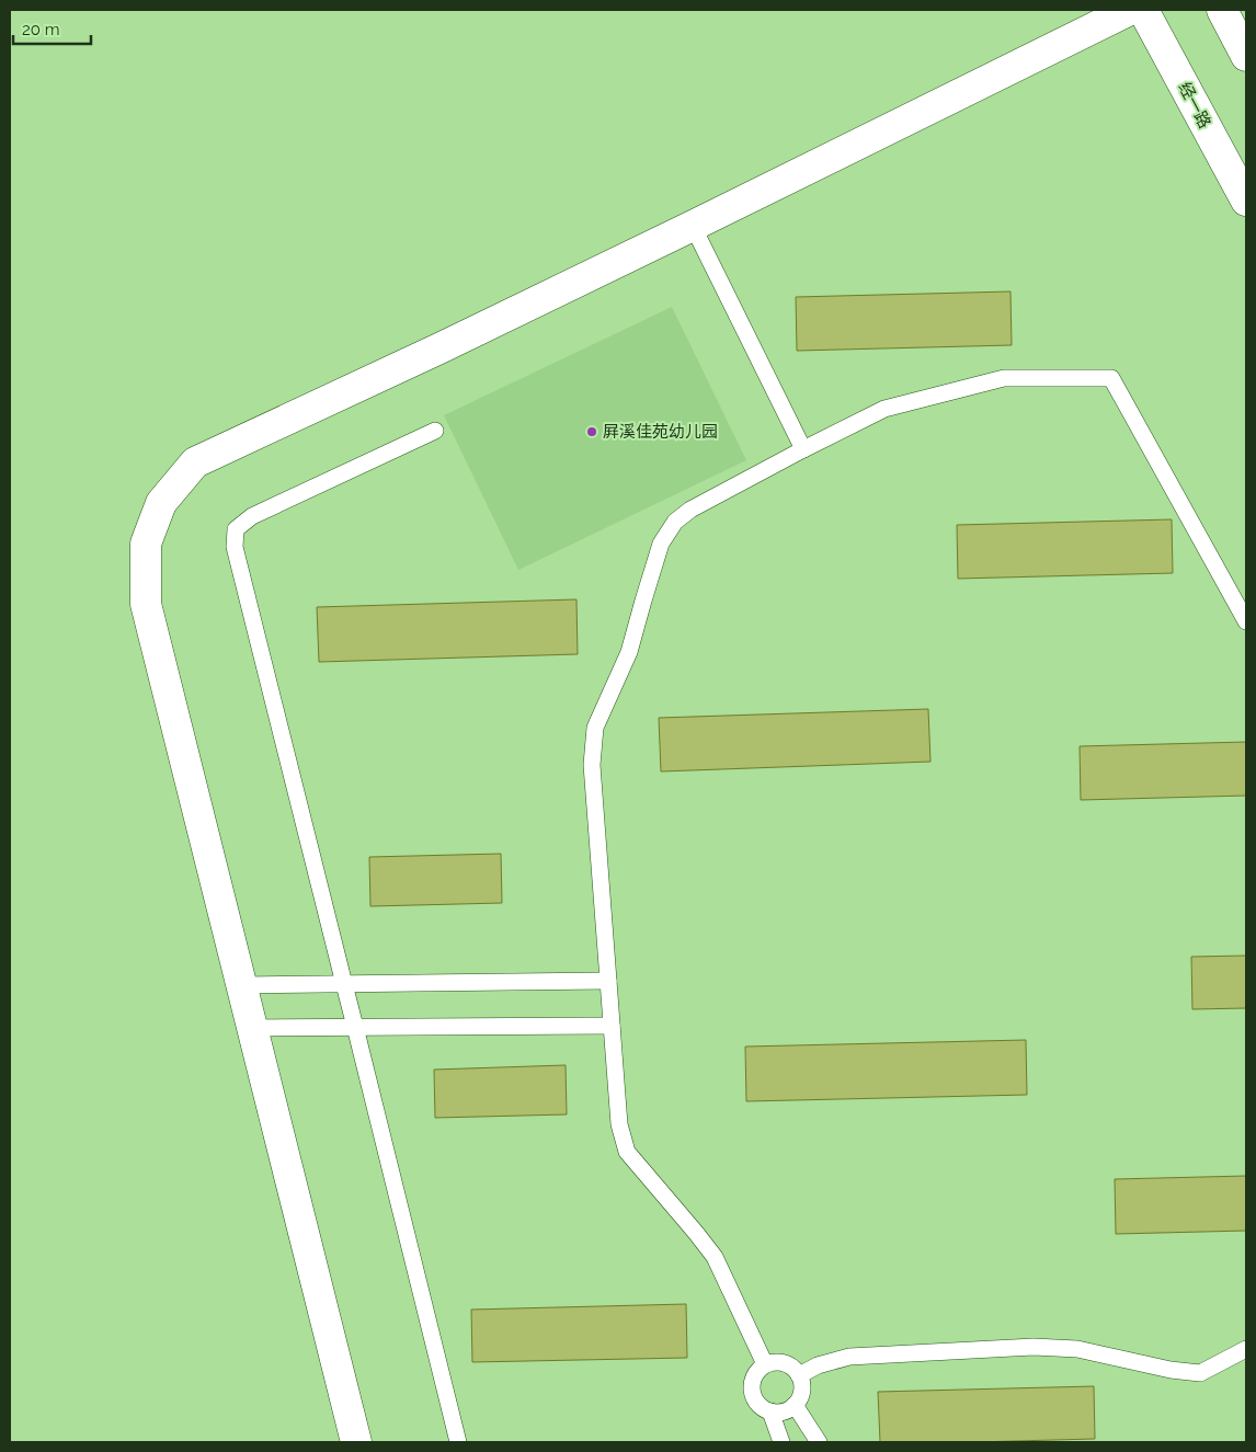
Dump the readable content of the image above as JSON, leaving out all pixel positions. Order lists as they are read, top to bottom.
{
  "streets": {
    "street": ["经一路"]
  },
  "places": ["屛溪佳苑幼儿园"],
  "scale_bar": "20 m"
}
